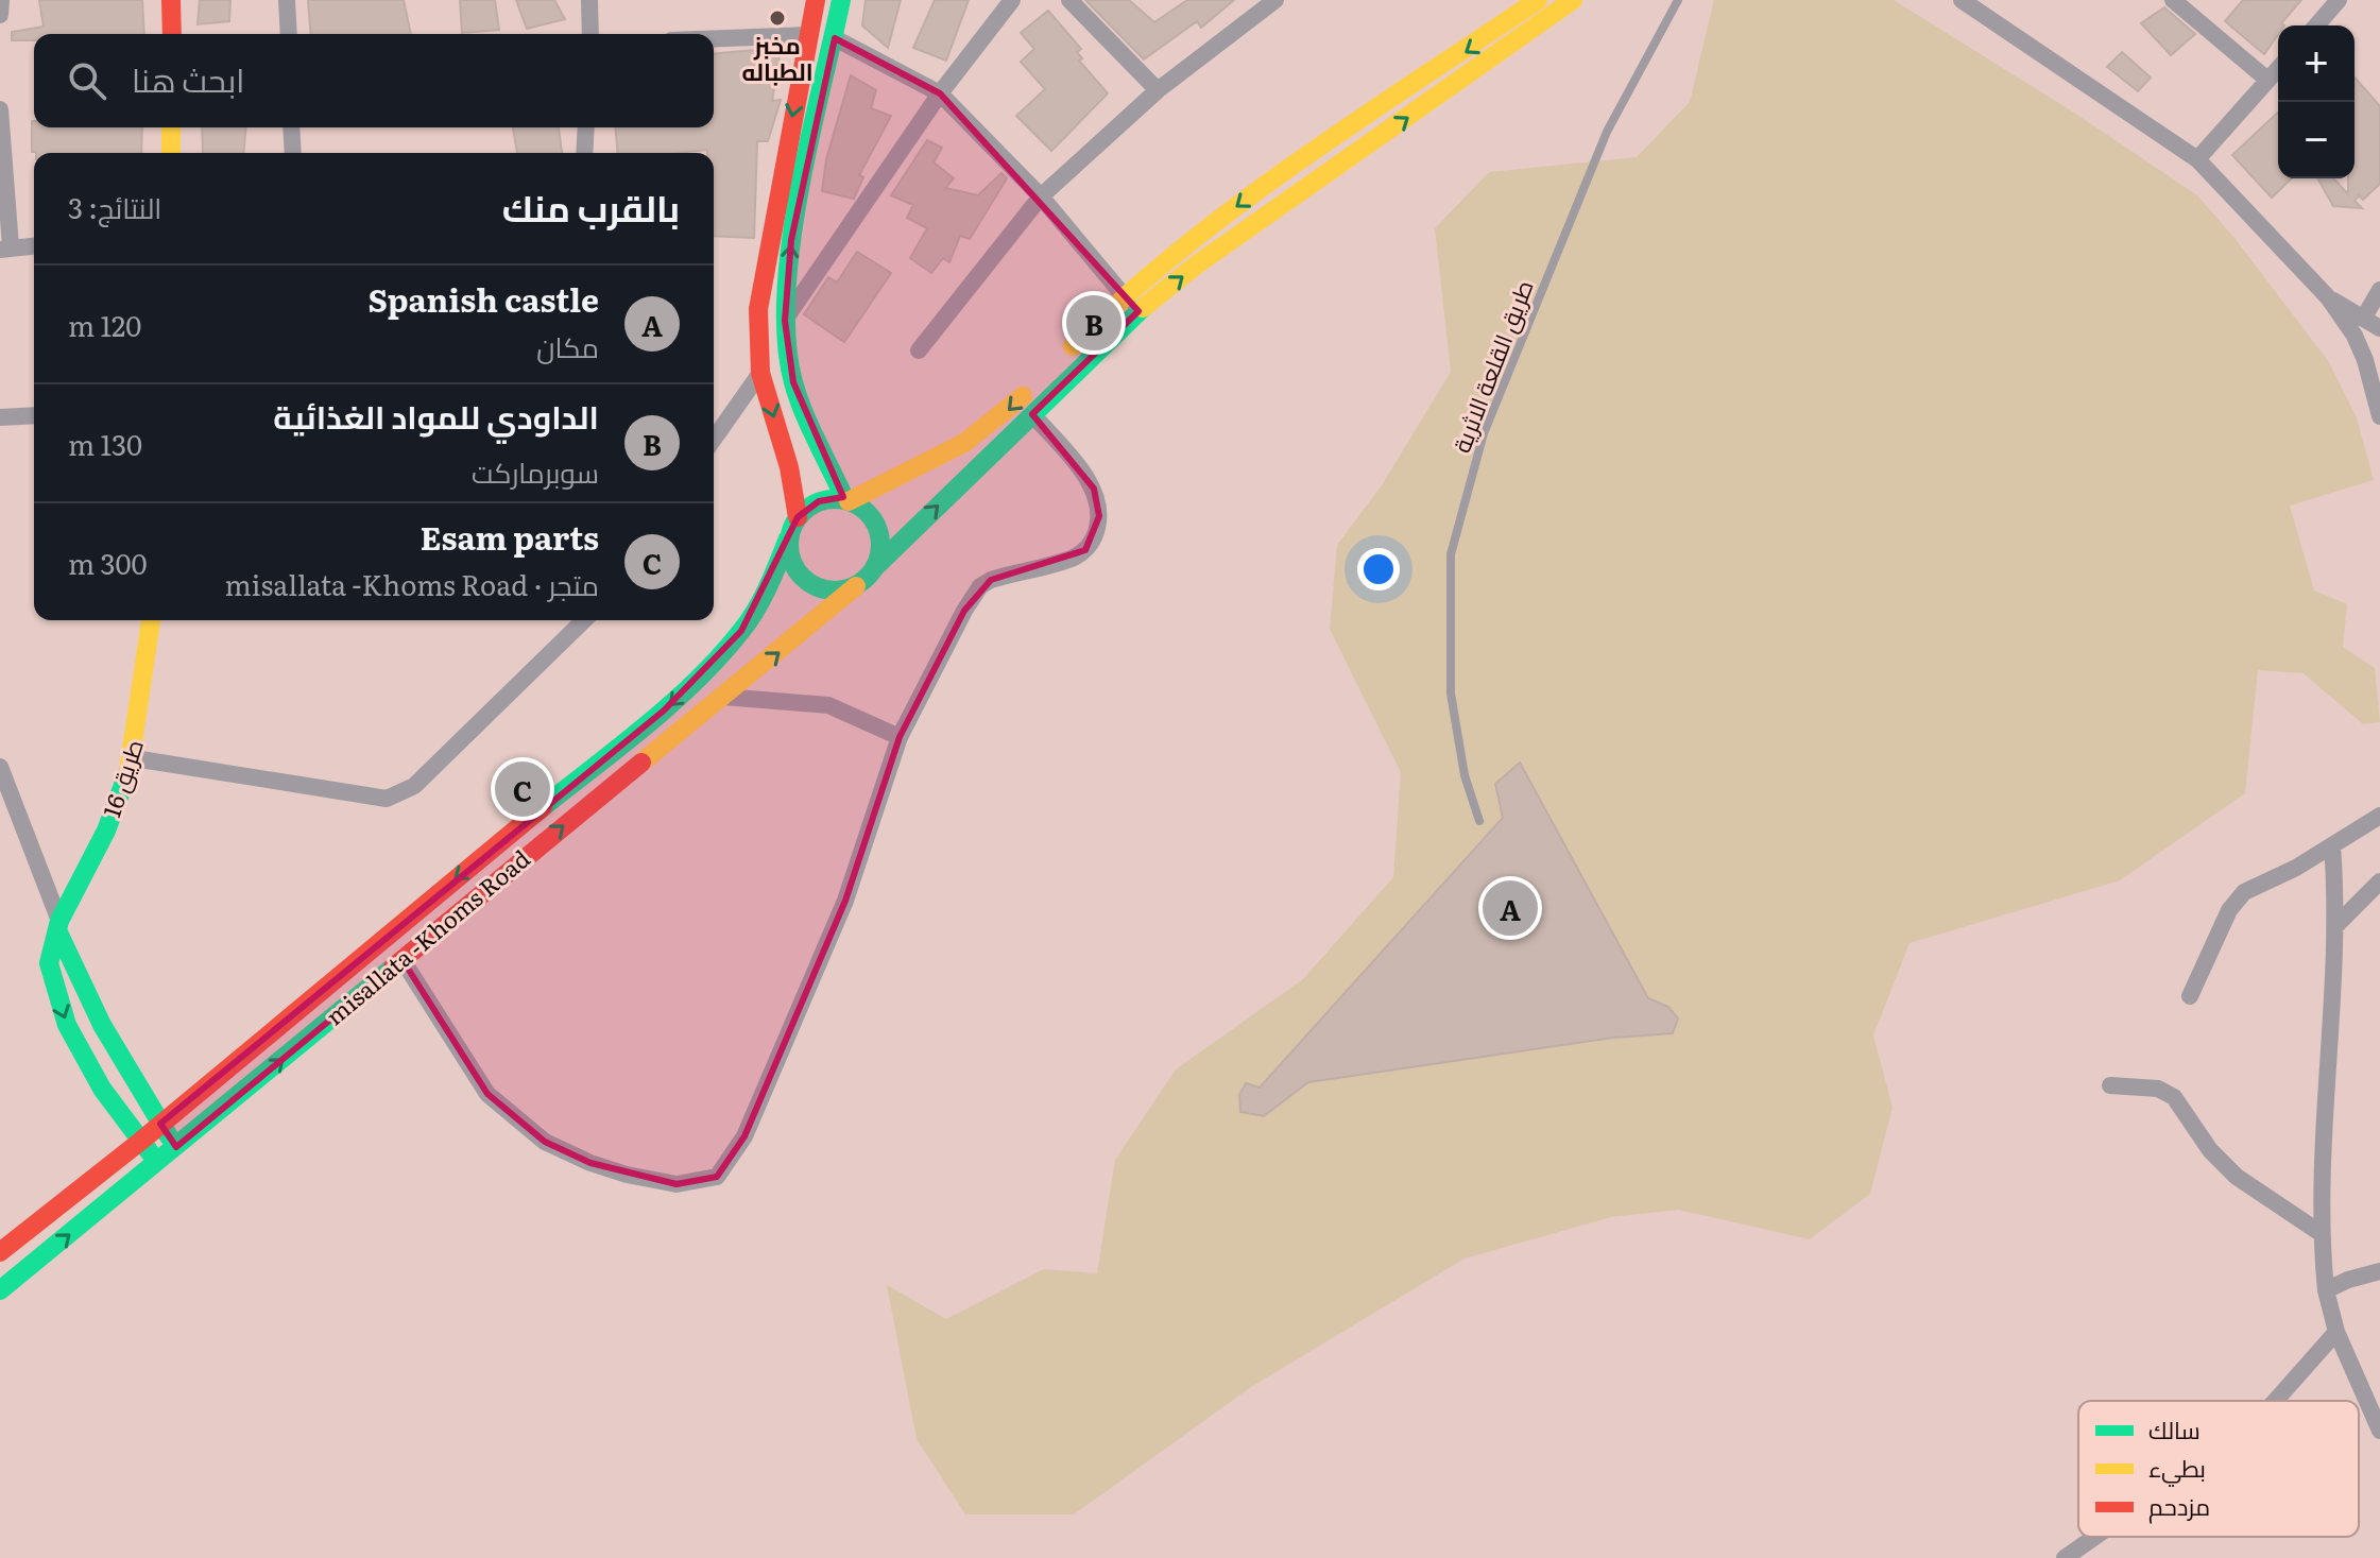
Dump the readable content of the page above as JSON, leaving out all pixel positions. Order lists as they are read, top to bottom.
{
  "streets": {
    "main road": ["طريق 16", "misallata -Khoms Road"],
    "lane": ["طريق القلعة الاثرية"]
  },
  "crossings": [
    ["طريق 16", "misallata -Khoms Road"]
  ],
  "places": ["مخبز الطباله"],
  "legend": ["سالك", "بطيء", "مزدحم"],
  "page": {
    "map_buttons": ["+", "−"],
    "search": "ابحث هنا",
    "heading": ["بالقرب منك", "النتائج: 3"],
    "list": [
      {
        "mark": "A",
        "name": "Spanish castle",
        "note": "مكان",
        "value": "120 m"
      },
      {
        "mark": "B",
        "name": "الداودي للمواد الغذائية",
        "note": "سوبرماركت",
        "value": "130 m"
      },
      {
        "mark": "C",
        "name": "Esam parts",
        "note": "متجر · misallata -Khoms Road",
        "value": "300 m"
      }
    ],
    "pins": ["B", "C", "A"]
  }
}
